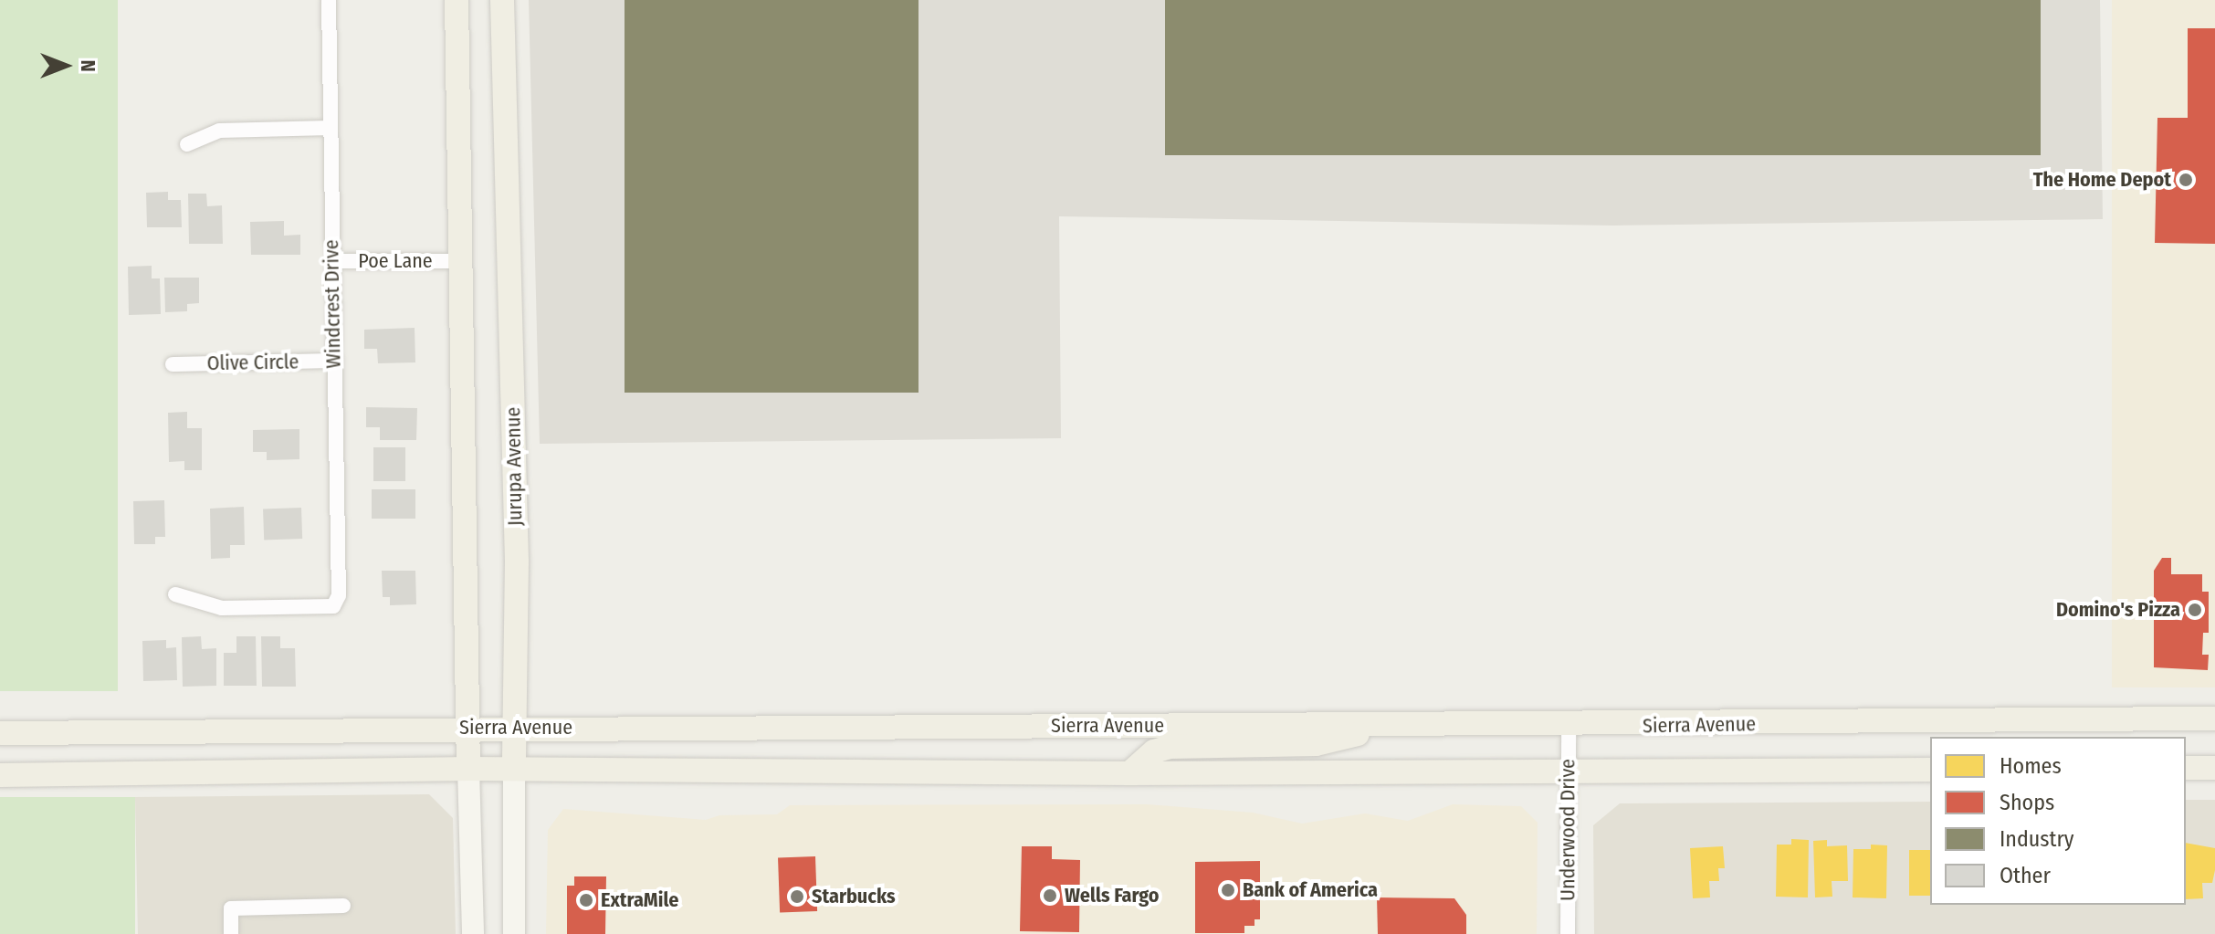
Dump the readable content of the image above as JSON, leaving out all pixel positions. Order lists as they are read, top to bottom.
{
  "streets": {
    "main road": ["Jurupa Avenue", "Sierra Avenue"],
    "street": [
      "Poe Lane",
      "Windcrest Drive",
      "Olive Circle",
      "Underwood Drive"
    ]
  },
  "crossings": [
    ["Poe Lane", "Windcrest Drive"],
    ["Windcrest Drive", "Olive Circle"],
    ["Jurupa Avenue", "Sierra Avenue"],
    ["Sierra Avenue", "Underwood Drive"]
  ],
  "places": [
    "The Home Depot",
    "Domino's Pizza",
    "Bank of America",
    "Wells Fargo",
    "Starbucks",
    "ExtraMile"
  ],
  "legend": [
    "Homes",
    "Shops",
    "Industry",
    "Other"
  ],
  "north": "right"
}
